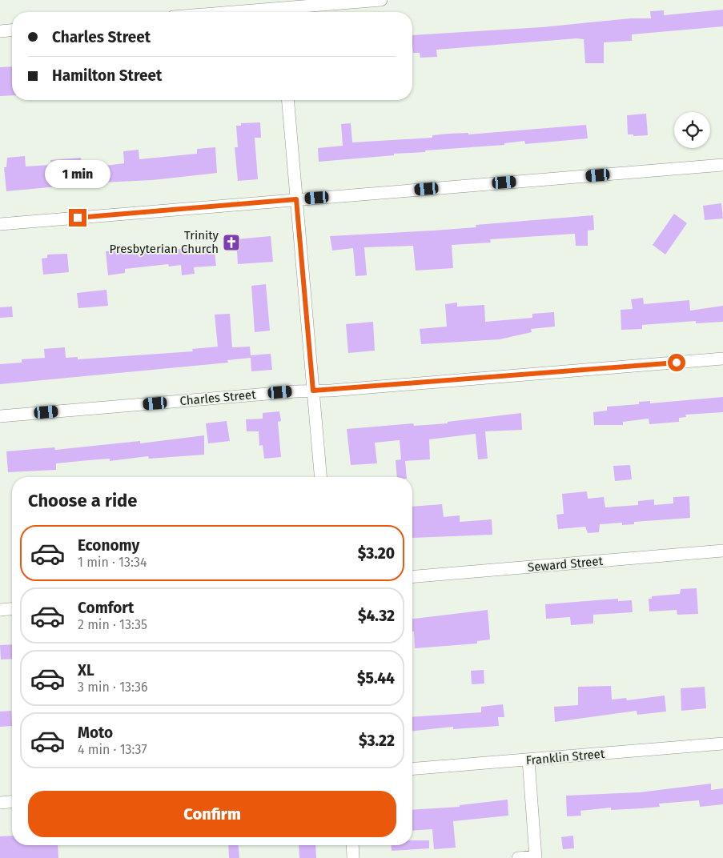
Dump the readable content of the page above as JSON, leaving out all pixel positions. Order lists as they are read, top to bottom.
{
  "streets": {
    "street": ["Charles Street", "Seward Street", "Franklin Street"]
  },
  "places": {
    "church": ["Trinity Presbyterian Church"]
  },
  "page": {
    "banner": ["Charles Street", "Hamilton Street"],
    "bubble": "1 min",
    "heading": "Choose a ride",
    "list": [
      {
        "name": "Economy",
        "note": "1 min · 13:34",
        "value": "$3.20"
      },
      {
        "name": "Comfort",
        "note": "2 min · 13:35",
        "value": "$4.32"
      },
      {
        "name": "XL",
        "note": "3 min · 13:36",
        "value": "$5.44"
      },
      {
        "name": "Moto",
        "note": "4 min · 13:37",
        "value": "$3.22"
      }
    ],
    "buttons": "Confirm"
  }
}
